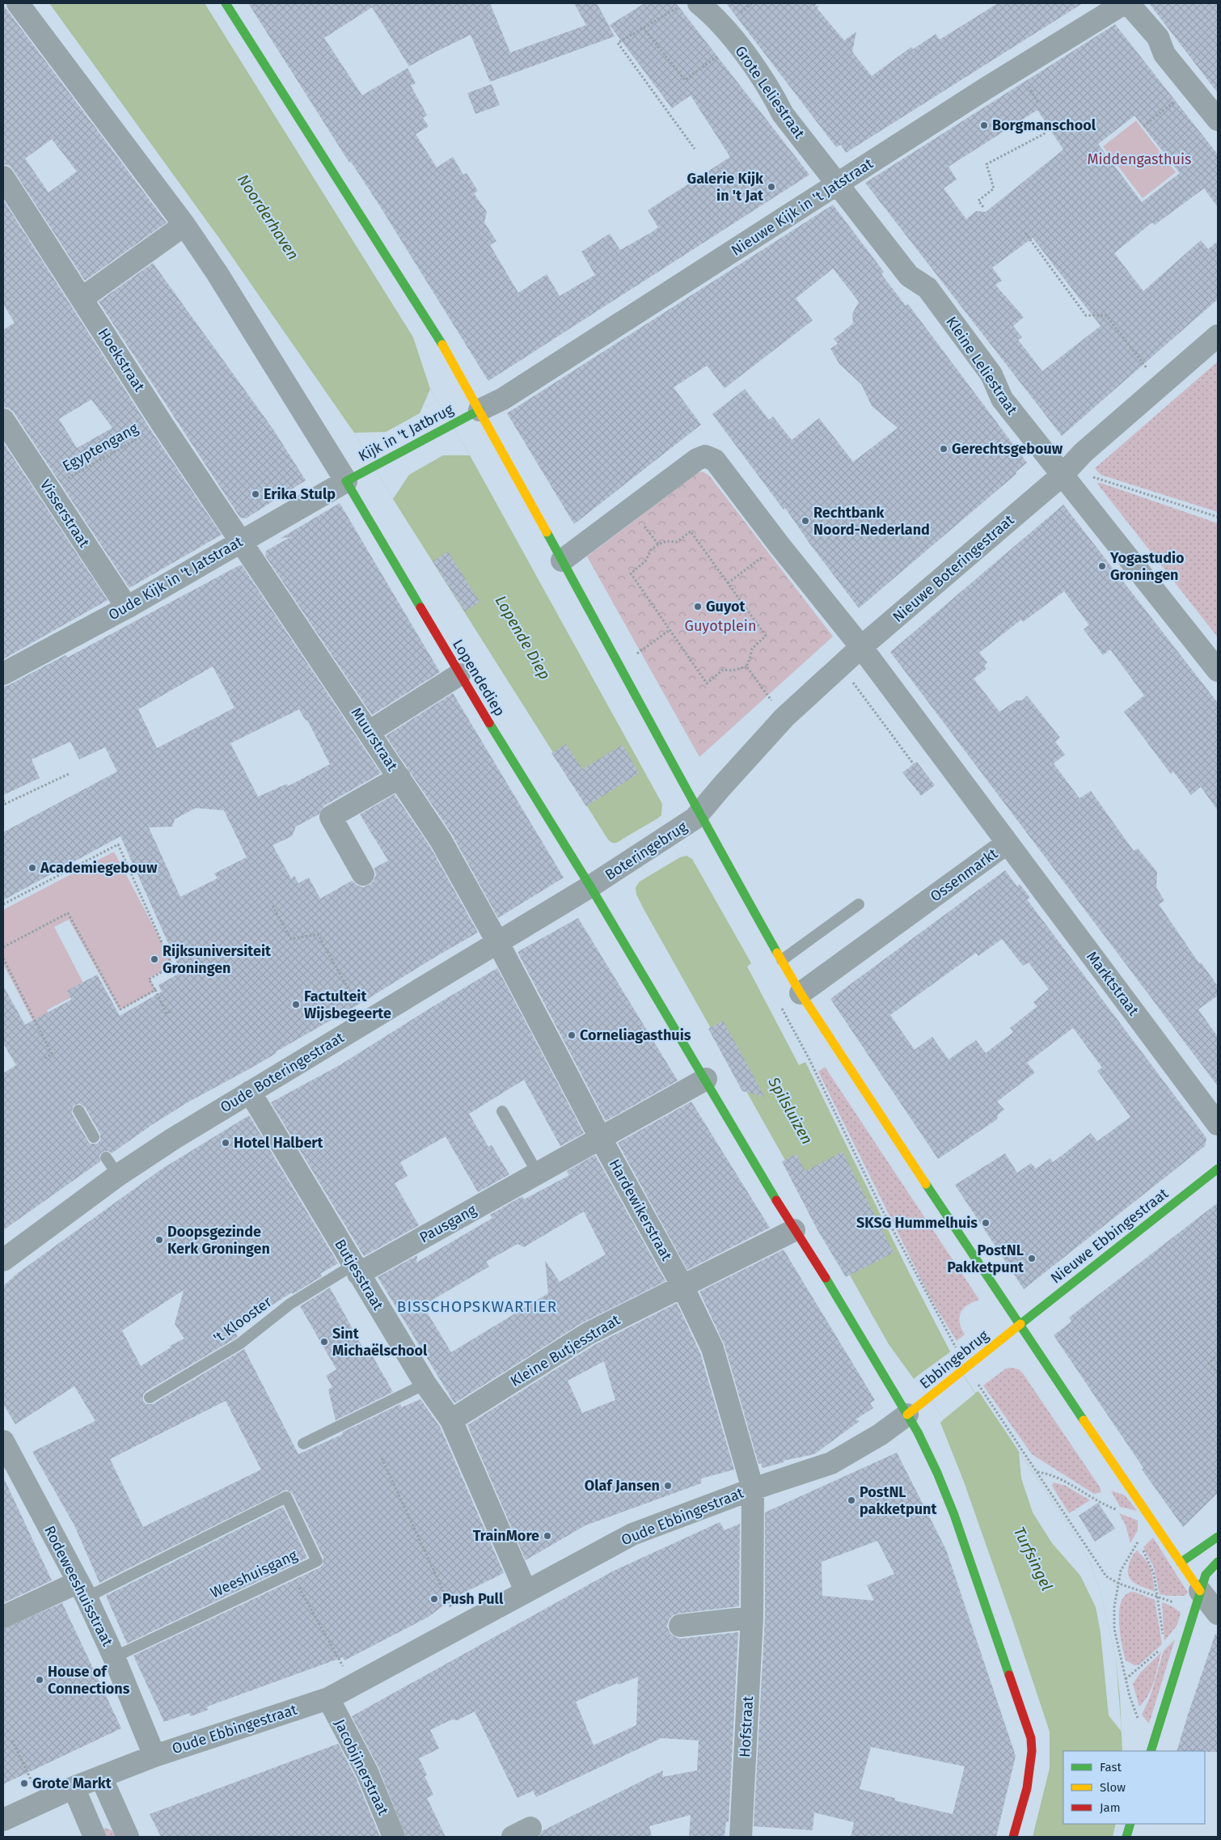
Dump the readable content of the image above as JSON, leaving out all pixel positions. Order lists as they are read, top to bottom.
{
  "streets": {
    "street": [
      "Grote Leliestraat",
      "Nieuwe Kijk in 't Jatstraat",
      "Hoekstraat",
      "Kleine Leliestraat",
      "Kijk in 't Jatbrug",
      "Visserstraat",
      "Nieuwe Boteringestraat",
      "Oude Kijk in 't Jatstraat",
      "Lopendediep",
      "Muurstraat",
      "Boteringebrug",
      "Ossenmarkt",
      "Marktstraat",
      "Oude Boteringestraat",
      "Hardewikerstraat",
      "Pausgang",
      "Nieuwe Ebbingestraat",
      "Butjesstraat",
      "Kleine Butjesstraat",
      "Ebbingebrug",
      "Oude Ebbingestraat",
      "Rodeweeshuisstraat",
      "Hofstraat",
      "Jacobijnerstraat"
    ],
    "lane": ["'t Klooster", "Weeshuisgang"],
    "path": ["Egyptengang"]
  },
  "crossings": [
    ["Grote Leliestraat", "Nieuwe Kijk in 't Jatstraat"],
    ["Grote Leliestraat", "Kleine Leliestraat"],
    ["Nieuwe Kijk in 't Jatstraat", "Kleine Leliestraat"],
    ["Nieuwe Kijk in 't Jatstraat", "Kijk in 't Jatbrug"],
    ["Hoekstraat", "Egyptengang"],
    ["Hoekstraat", "Oude Kijk in 't Jatstraat"],
    ["Hoekstraat", "Muurstraat"],
    ["Kleine Leliestraat", "Nieuwe Boteringestraat"],
    ["Kijk in 't Jatbrug", "Oude Kijk in 't Jatstraat"],
    ["Kijk in 't Jatbrug", "Lopendediep"],
    ["Egyptengang", "Visserstraat"],
    ["Visserstraat", "Oude Kijk in 't Jatstraat"],
    ["Nieuwe Boteringestraat", "Boteringebrug"],
    ["Nieuwe Boteringestraat", "Ossenmarkt"],
    ["Oude Kijk in 't Jatstraat", "Lopendediep"],
    ["Oude Kijk in 't Jatstraat", "Muurstraat"],
    ["Lopendediep", "Boteringebrug"],
    ["Lopendediep", "Oude Boteringestraat"],
    ["Muurstraat", "Oude Boteringestraat"],
    ["Muurstraat", "Hardewikerstraat"],
    ["Boteringebrug", "Oude Boteringestraat"],
    ["Ossenmarkt", "Marktstraat"],
    ["Oude Boteringestraat", "Hardewikerstraat"],
    ["Oude Boteringestraat", "Butjesstraat"],
    ["Hardewikerstraat", "Pausgang"],
    ["Hardewikerstraat", "Kleine Butjesstraat"],
    ["Hardewikerstraat", "Oude Ebbingestraat"],
    ["Hardewikerstraat", "Hofstraat"],
    ["Pausgang", "Butjesstraat"],
    ["Pausgang", "'t Klooster"],
    ["Nieuwe Ebbingestraat", "Ebbingebrug"],
    ["Butjesstraat", "'t Klooster"],
    ["Butjesstraat", "Kleine Butjesstraat"],
    ["Butjesstraat", "Oude Ebbingestraat"],
    ["Ebbingebrug", "Oude Ebbingestraat"],
    ["Oude Ebbingestraat", "Rodeweeshuisstraat"],
    ["Oude Ebbingestraat", "Hofstraat"],
    ["Oude Ebbingestraat", "Jacobijnerstraat"],
    ["Weeshuisgang", "Rodeweeshuisstraat"]
  ],
  "districts": ["BISSCHOPSKWARTIER"],
  "water": [
    "Noorderhaven",
    "Lopende Diep",
    "Spilsluizen",
    "Turfsingel"
  ],
  "parks": ["Middengasthuis", "Guyotplein"],
  "places": [
    "Borgmanschool",
    "Galerie Kijk in 't Jat",
    "Gerechtsgebouw",
    "Erika Stulp",
    "Rechtbank Noord-Nederland",
    "Yogastudio Groningen",
    "Guyot",
    "Academiegebouw",
    "Rijksuniversiteit Groningen",
    "Factulteit Wijsbegeerte",
    "Corneliagasthuis",
    "Hotel Halbert",
    "SKSG Hummelhuis",
    "Doopsgezinde Kerk Groningen",
    "PostNL Pakketpunt",
    "Sint Michaëlschool",
    "Olaf Jansen",
    "PostNL pakketpunt",
    "TrainMore",
    "Push Pull",
    "House of Connections",
    "Grote Markt"
  ],
  "legend": ["Fast", "Slow", "Jam"]
}
